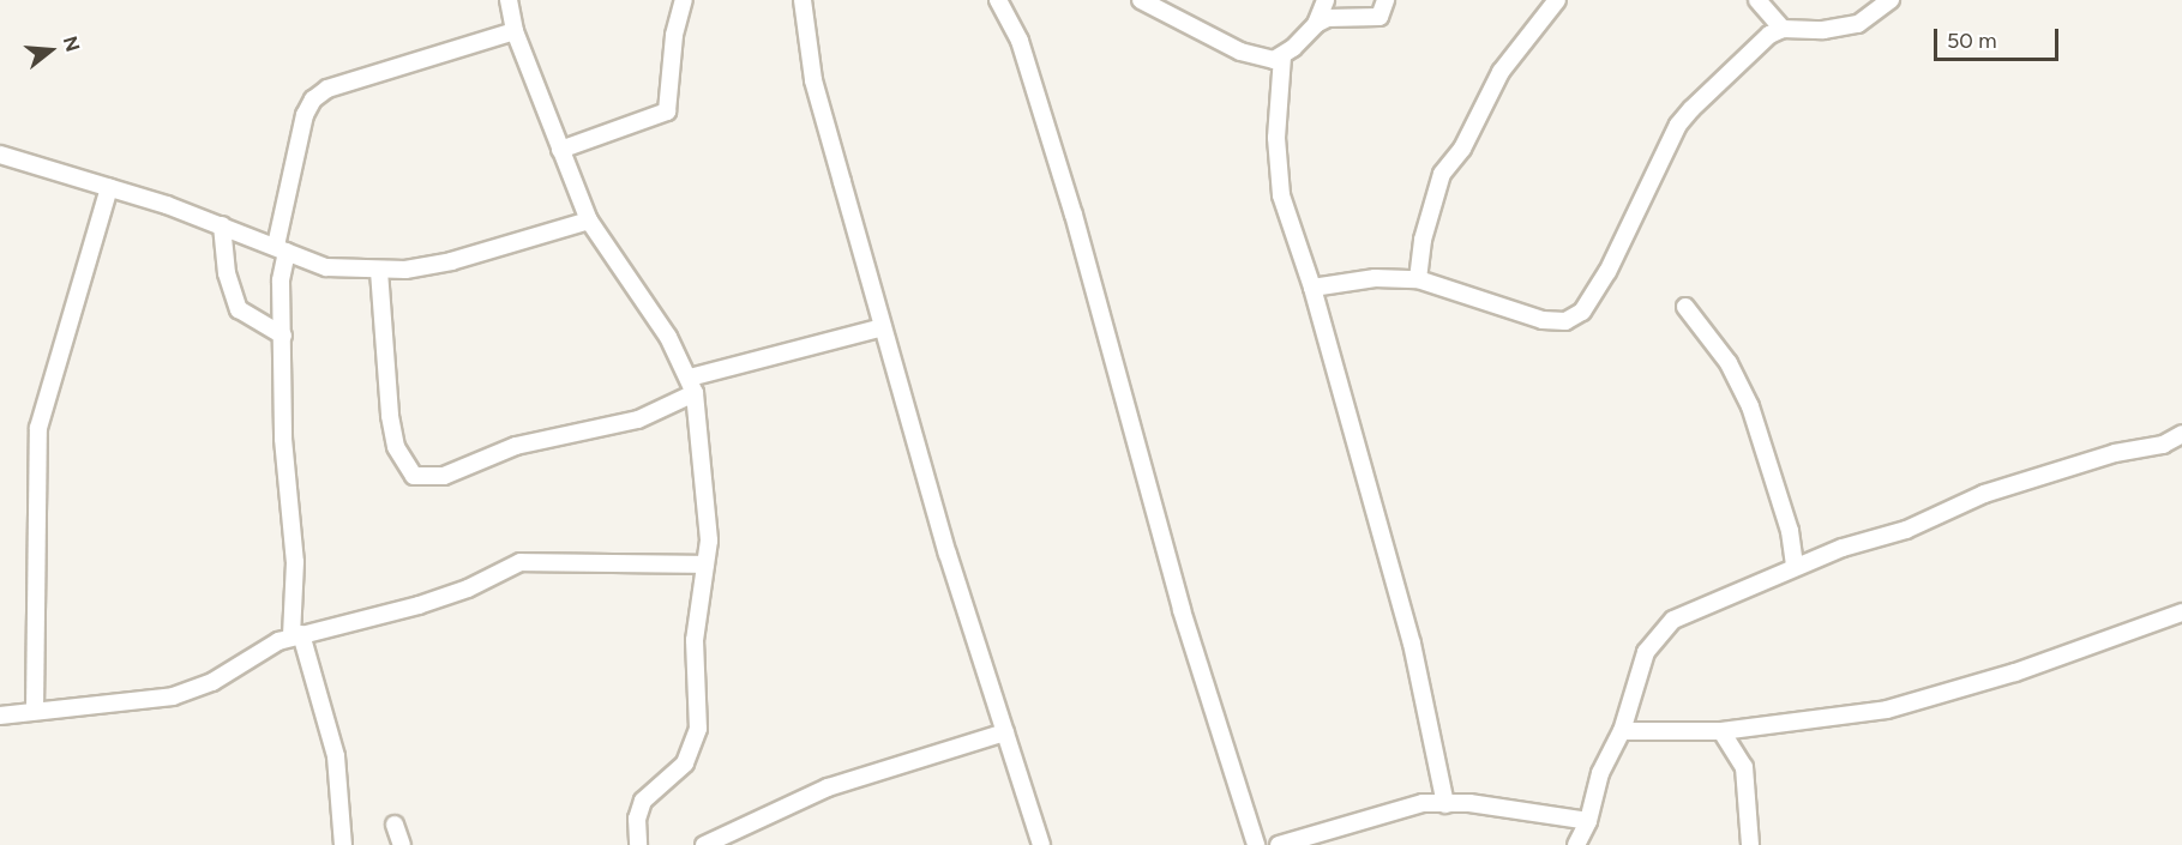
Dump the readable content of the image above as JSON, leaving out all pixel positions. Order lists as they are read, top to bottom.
{
  "scale_bar": "50 m",
  "north": "right"
}
